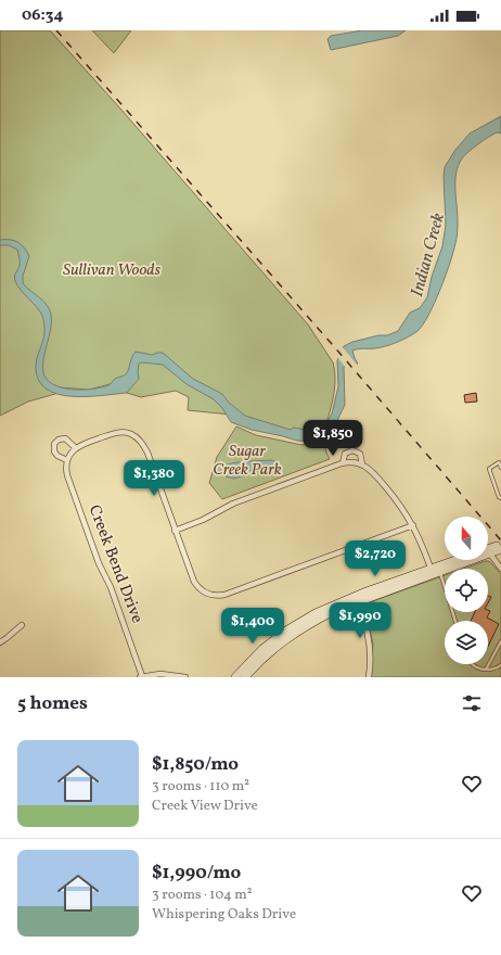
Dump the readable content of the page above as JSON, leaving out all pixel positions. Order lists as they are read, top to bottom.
{
  "streets": {
    "street": ["Creek Bend Drive"]
  },
  "water": ["Indian Creek"],
  "parks": ["Sullivan Woods", "Sugar Creek Park"],
  "north": "top",
  "page": {
    "status": "06:34",
    "price": [
      "$1,850",
      "$1,380",
      "$2,720",
      "$1,990",
      "$1,400"
    ],
    "heading": "5 homes",
    "list": [
      {
        "name": "$1,850/mo",
        "note": "3 rooms · 110 m² · Creek View Drive"
      },
      {
        "name": "$1,990/mo",
        "note": "3 rooms · 104 m² · Whispering Oaks Drive"
      }
    ]
  }
}
